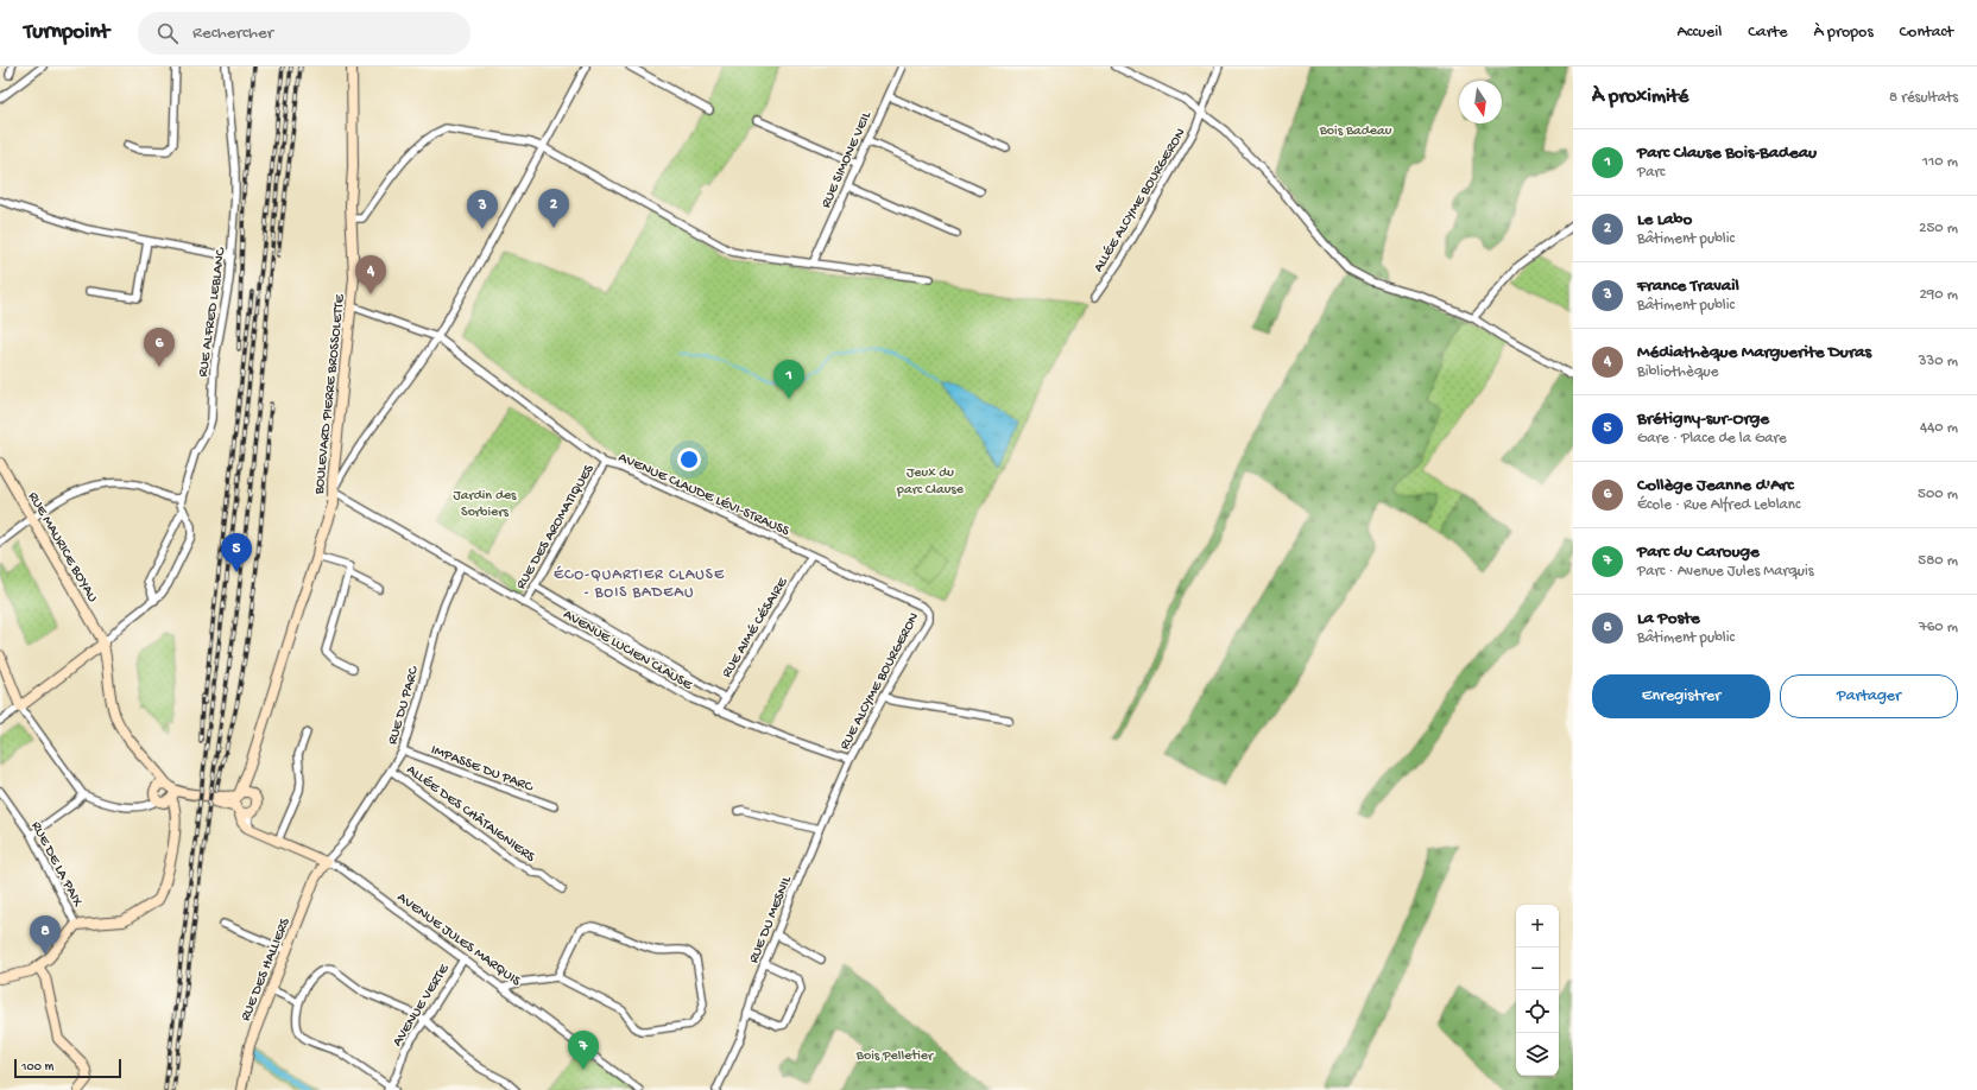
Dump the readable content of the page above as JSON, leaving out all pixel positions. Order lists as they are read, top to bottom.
{
  "streets": {
    "main road": [
      "BOULEVARD PIERRE BROSSOLETTE",
      "RUE MAURICE BOYAU",
      "AVENUE JULES MARQUIS",
      "RUE DES HALLIERS"
    ],
    "street": [
      "RUE SIMONE VEIL",
      "ALLÉE ALCYME BOURGERON",
      "RUE ALFRED LEBLANC",
      "AVENUE CLAUDE LÉVI-STRAUSS",
      "RUE DES AROMATIQUES",
      "RUE AIMÉ CÉSAIRE",
      "AVENUE LUCIEN CLAUSE",
      "RUE ALCYME BOURGERON",
      "RUE DU PARC",
      "IMPASSE DU PARC",
      "ALLÉE DES CHÂTAIGNIERS",
      "RUE DE LA PAIX",
      "RUE DU MESNIL",
      "AVENUE VERTE"
    ]
  },
  "crossings": [
    ["BOULEVARD PIERRE BROSSOLETTE", "AVENUE CLAUDE LÉVI-STRAUSS"],
    ["BOULEVARD PIERRE BROSSOLETTE", "AVENUE LUCIEN CLAUSE"],
    ["AVENUE CLAUDE LÉVI-STRAUSS", "RUE DES AROMATIQUES"],
    ["AVENUE CLAUDE LÉVI-STRAUSS", "RUE AIMÉ CÉSAIRE"],
    ["AVENUE CLAUDE LÉVI-STRAUSS", "RUE ALCYME BOURGERON"],
    ["RUE DES AROMATIQUES", "AVENUE LUCIEN CLAUSE"],
    ["RUE AIMÉ CÉSAIRE", "AVENUE LUCIEN CLAUSE"],
    ["AVENUE LUCIEN CLAUSE", "RUE ALCYME BOURGERON"],
    ["AVENUE LUCIEN CLAUSE", "RUE DU PARC"],
    ["AVENUE LUCIEN CLAUSE", "RUE DU MESNIL"],
    ["RUE ALCYME BOURGERON", "RUE DU MESNIL"],
    ["RUE DU PARC", "IMPASSE DU PARC"],
    ["RUE DU PARC", "ALLÉE DES CHÂTAIGNIERS"],
    ["RUE DU PARC", "AVENUE JULES MARQUIS"],
    ["RUE DU PARC", "RUE DES HALLIERS"],
    ["AVENUE JULES MARQUIS", "RUE DES HALLIERS"],
    ["AVENUE JULES MARQUIS", "AVENUE VERTE"]
  ],
  "districts": ["ÉCO-QUARTIER CLAUSE - BOIS BADEAU"],
  "parks": [
    "Bois Badeau",
    "Jeux du parc Clause",
    "Jardin des Sorbiers",
    "Bois Pelletier"
  ],
  "scale_bar": "100 m",
  "north": "bottom",
  "page": {
    "header": "Turnpoint",
    "search": "Rechercher",
    "nav": [
      "Accueil",
      "Carte",
      "À propos",
      "Contact"
    ],
    "heading": ["À proximité", "8 résultats"],
    "list": [
      {
        "mark": "1",
        "name": "Parc Clause Bois-Badeau",
        "note": "Parc",
        "value": "110 m"
      },
      {
        "mark": "2",
        "name": "Le Labo",
        "note": "Bâtiment public",
        "value": "250 m"
      },
      {
        "mark": "3",
        "name": "France Travail",
        "note": "Bâtiment public",
        "value": "290 m"
      },
      {
        "mark": "4",
        "name": "Médiathèque Marguerite Duras",
        "note": "Bibliothèque",
        "value": "330 m"
      },
      {
        "mark": "5",
        "name": "Brétigny-sur-Orge",
        "note": "Gare · Place de la Gare",
        "value": "440 m"
      },
      {
        "mark": "6",
        "name": "Collège Jeanne d'Arc",
        "note": "École · Rue Alfred Leblanc",
        "value": "500 m"
      },
      {
        "mark": "7",
        "name": "Parc du Carouge",
        "note": "Parc · Avenue Jules Marquis",
        "value": "580 m"
      },
      {
        "mark": "8",
        "name": "La Poste",
        "note": "Bâtiment public",
        "value": "760 m"
      }
    ],
    "pins": [
      "2",
      "3",
      "4",
      "6",
      "1",
      "5",
      "8",
      "7"
    ],
    "buttons": ["Enregistrer", "Partager"],
    "map_buttons": ["+", "−"],
    "scale": "100 m"
  }
}
